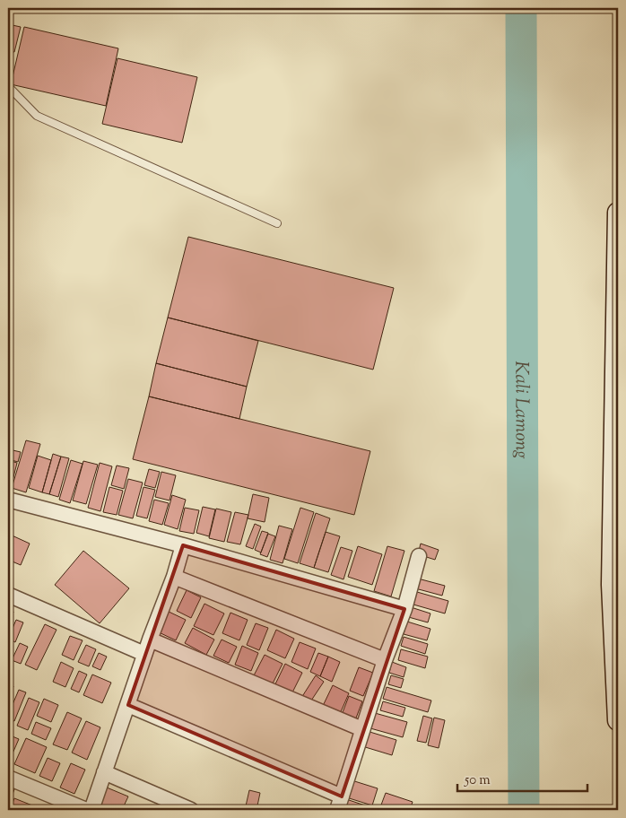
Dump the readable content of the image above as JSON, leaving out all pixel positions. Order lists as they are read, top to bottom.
{
  "water": ["Kali Lamong"],
  "scale_bar": "50 m"
}
